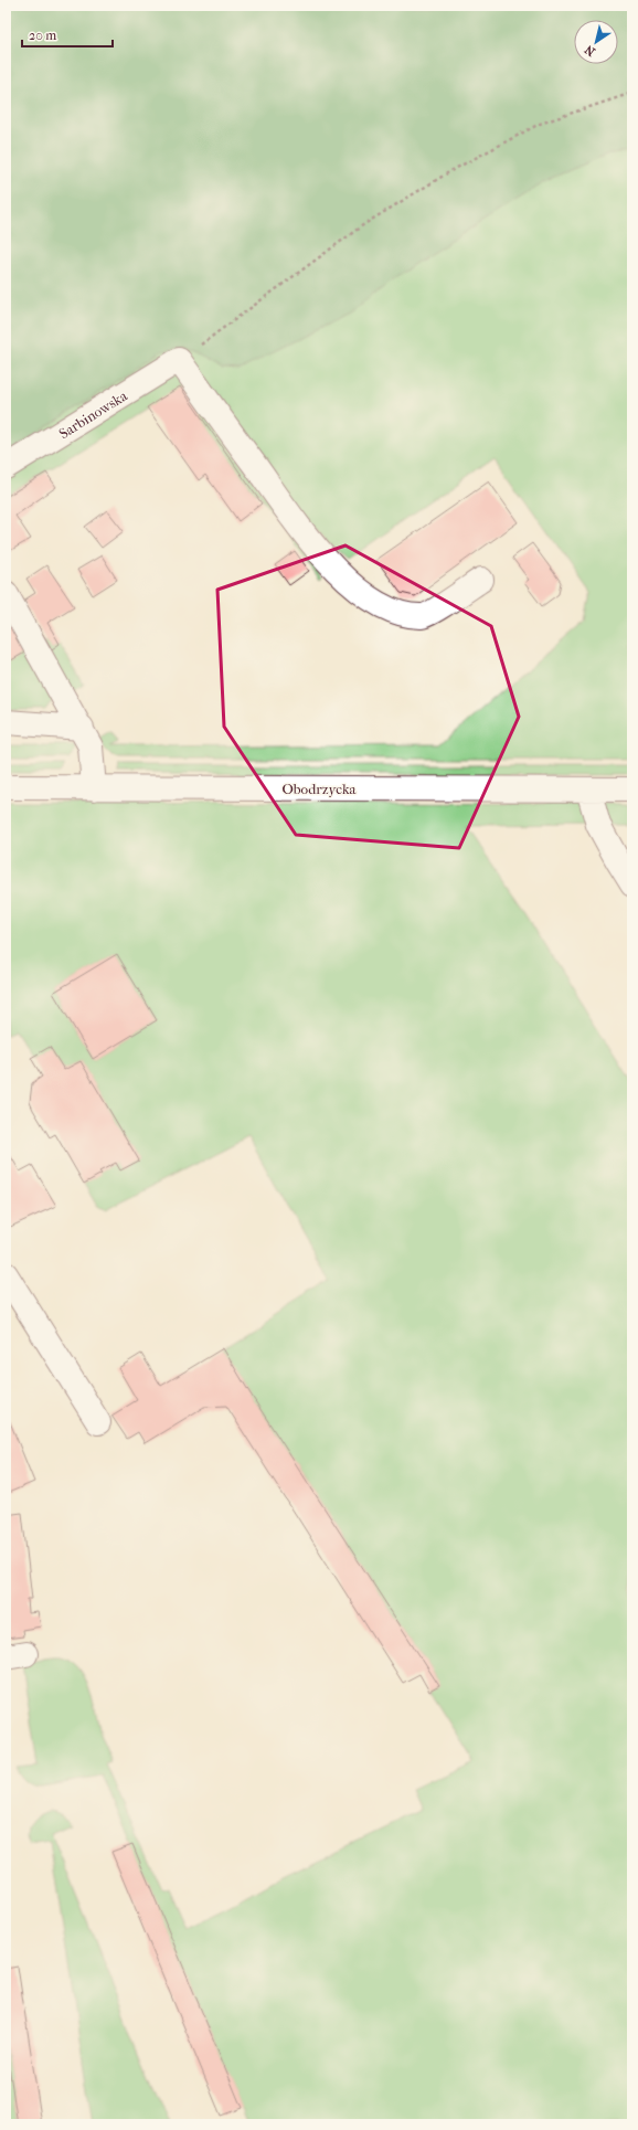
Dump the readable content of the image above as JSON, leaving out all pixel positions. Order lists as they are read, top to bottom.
{
  "streets": {
    "street": ["Sarbinowska", "Obodrzycka"]
  },
  "scale_bar": "20 m",
  "north": "bottom left"
}
